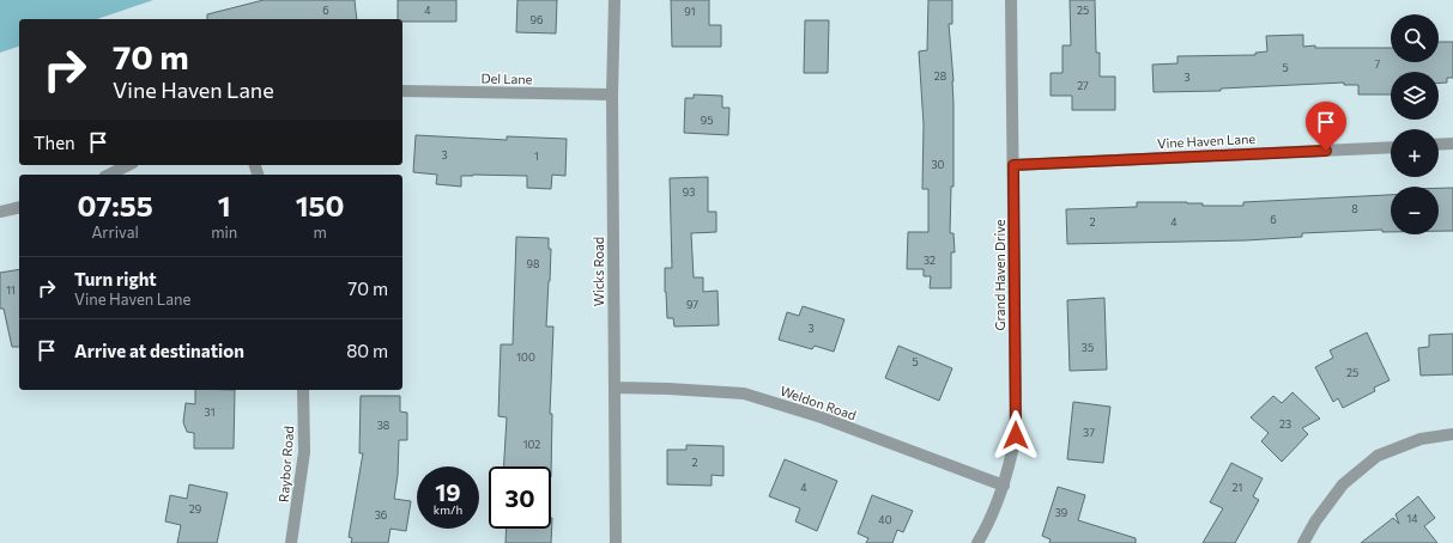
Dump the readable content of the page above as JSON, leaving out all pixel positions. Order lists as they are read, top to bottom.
{
  "streets": {
    "street": [
      "Del Lane",
      "Vine Haven Lane",
      "Wicks Road",
      "Grand Haven Drive",
      "Weldon Road",
      "Raybor Road"
    ]
  },
  "crossings": [
    ["Del Lane", "Wicks Road"],
    ["Vine Haven Lane", "Grand Haven Drive"],
    ["Wicks Road", "Weldon Road"],
    ["Grand Haven Drive", "Weldon Road"]
  ],
  "house_numbers": [
    "6",
    "4",
    "25",
    "91",
    "96",
    "7",
    "5",
    "28",
    "3",
    "27",
    "95",
    "3",
    "1",
    "30",
    "93",
    "8",
    "6",
    "2",
    "4",
    "32",
    "98",
    "11",
    "97",
    "3",
    "35",
    "100",
    "5",
    "25",
    "31",
    "23",
    "38",
    "37",
    "102",
    "2",
    "4",
    "21",
    "29",
    "39",
    "36",
    "14",
    "40"
  ],
  "page": {
    "map_buttons": ["+", "−"],
    "turn": ["70 m", "Vine Haven Lane"],
    "then": "Then",
    "eta": [
      "07:55",
      "Arrival",
      "1",
      "min",
      "150",
      "m"
    ],
    "list": [
      {
        "name": "Turn right",
        "note": "Vine Haven Lane",
        "value": "70 m"
      },
      {
        "name": "Arrive at destination",
        "value": "80 m"
      }
    ],
    "speed": "19 km/h",
    "limit": "30"
  }
}
